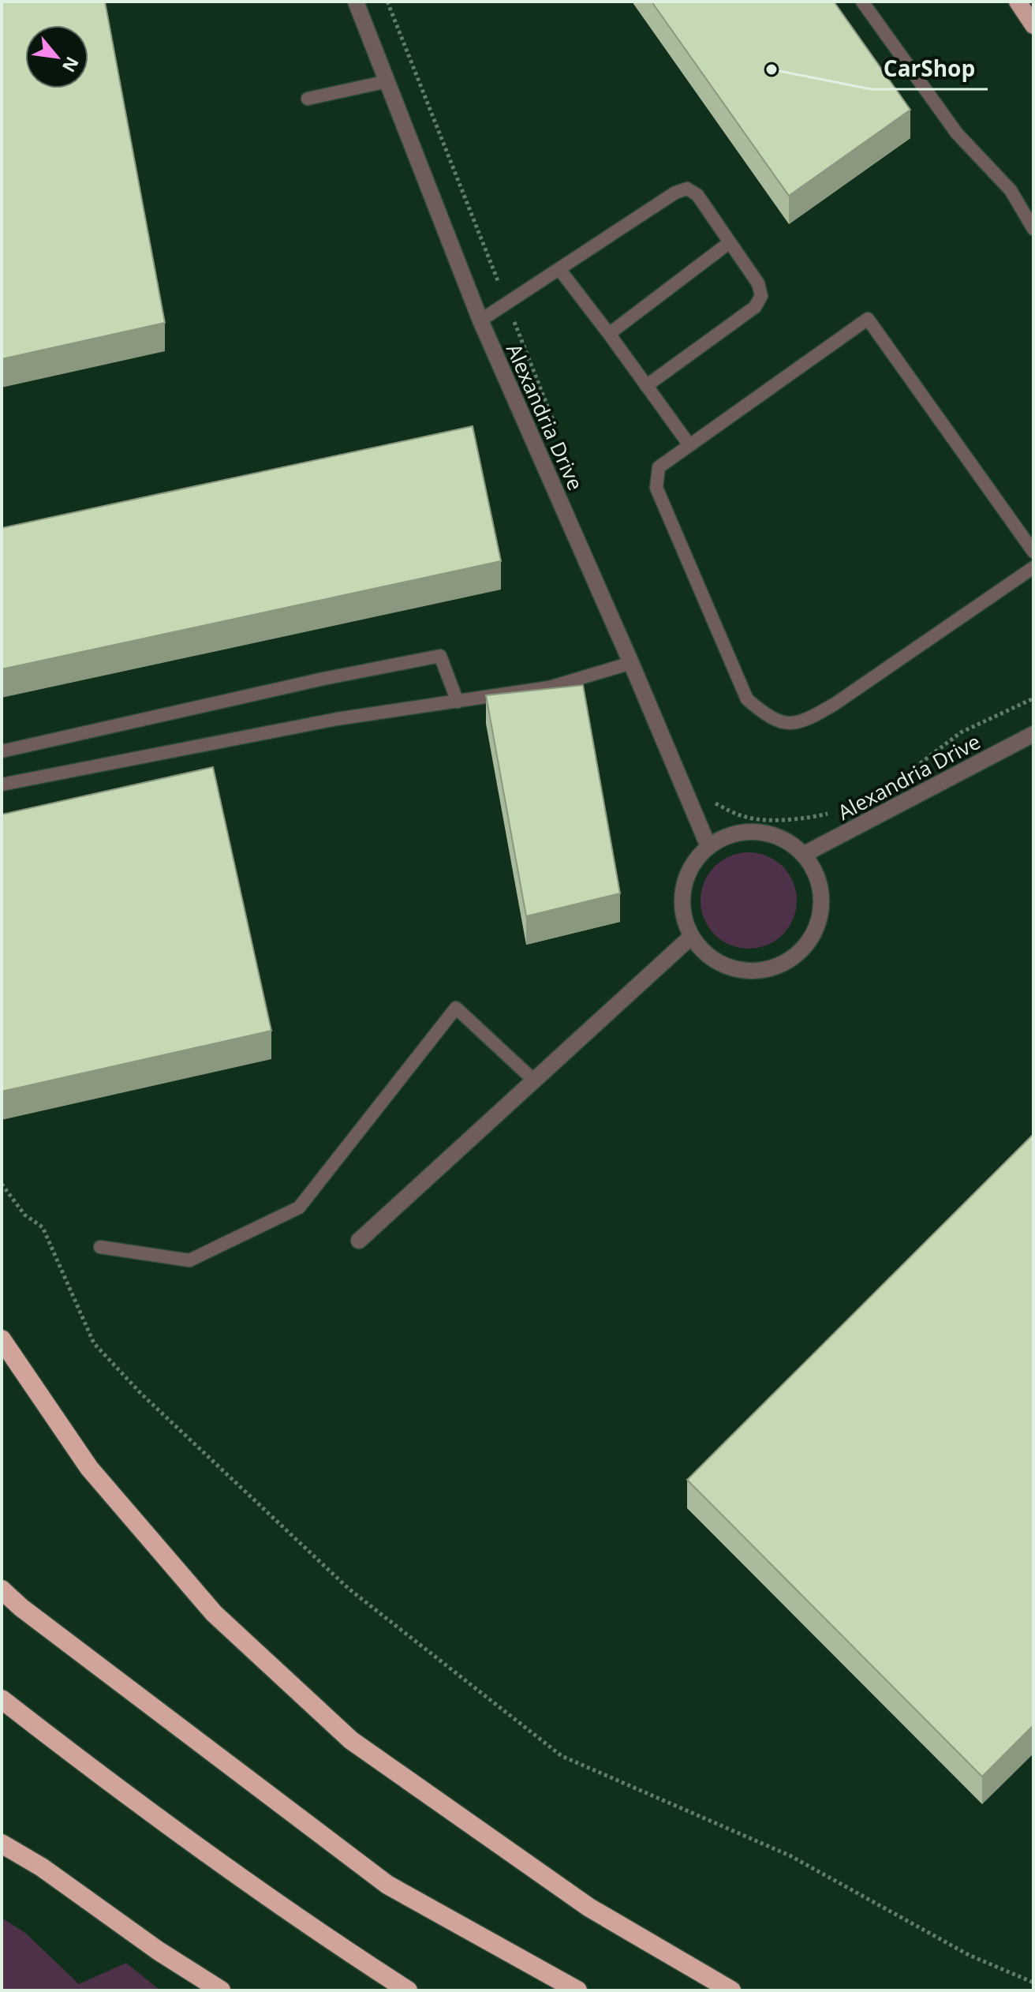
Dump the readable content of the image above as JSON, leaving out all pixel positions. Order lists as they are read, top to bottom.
{
  "streets": {
    "street": ["Alexandria Drive"]
  },
  "places": ["CarShop"],
  "north": "bottom right"
}
